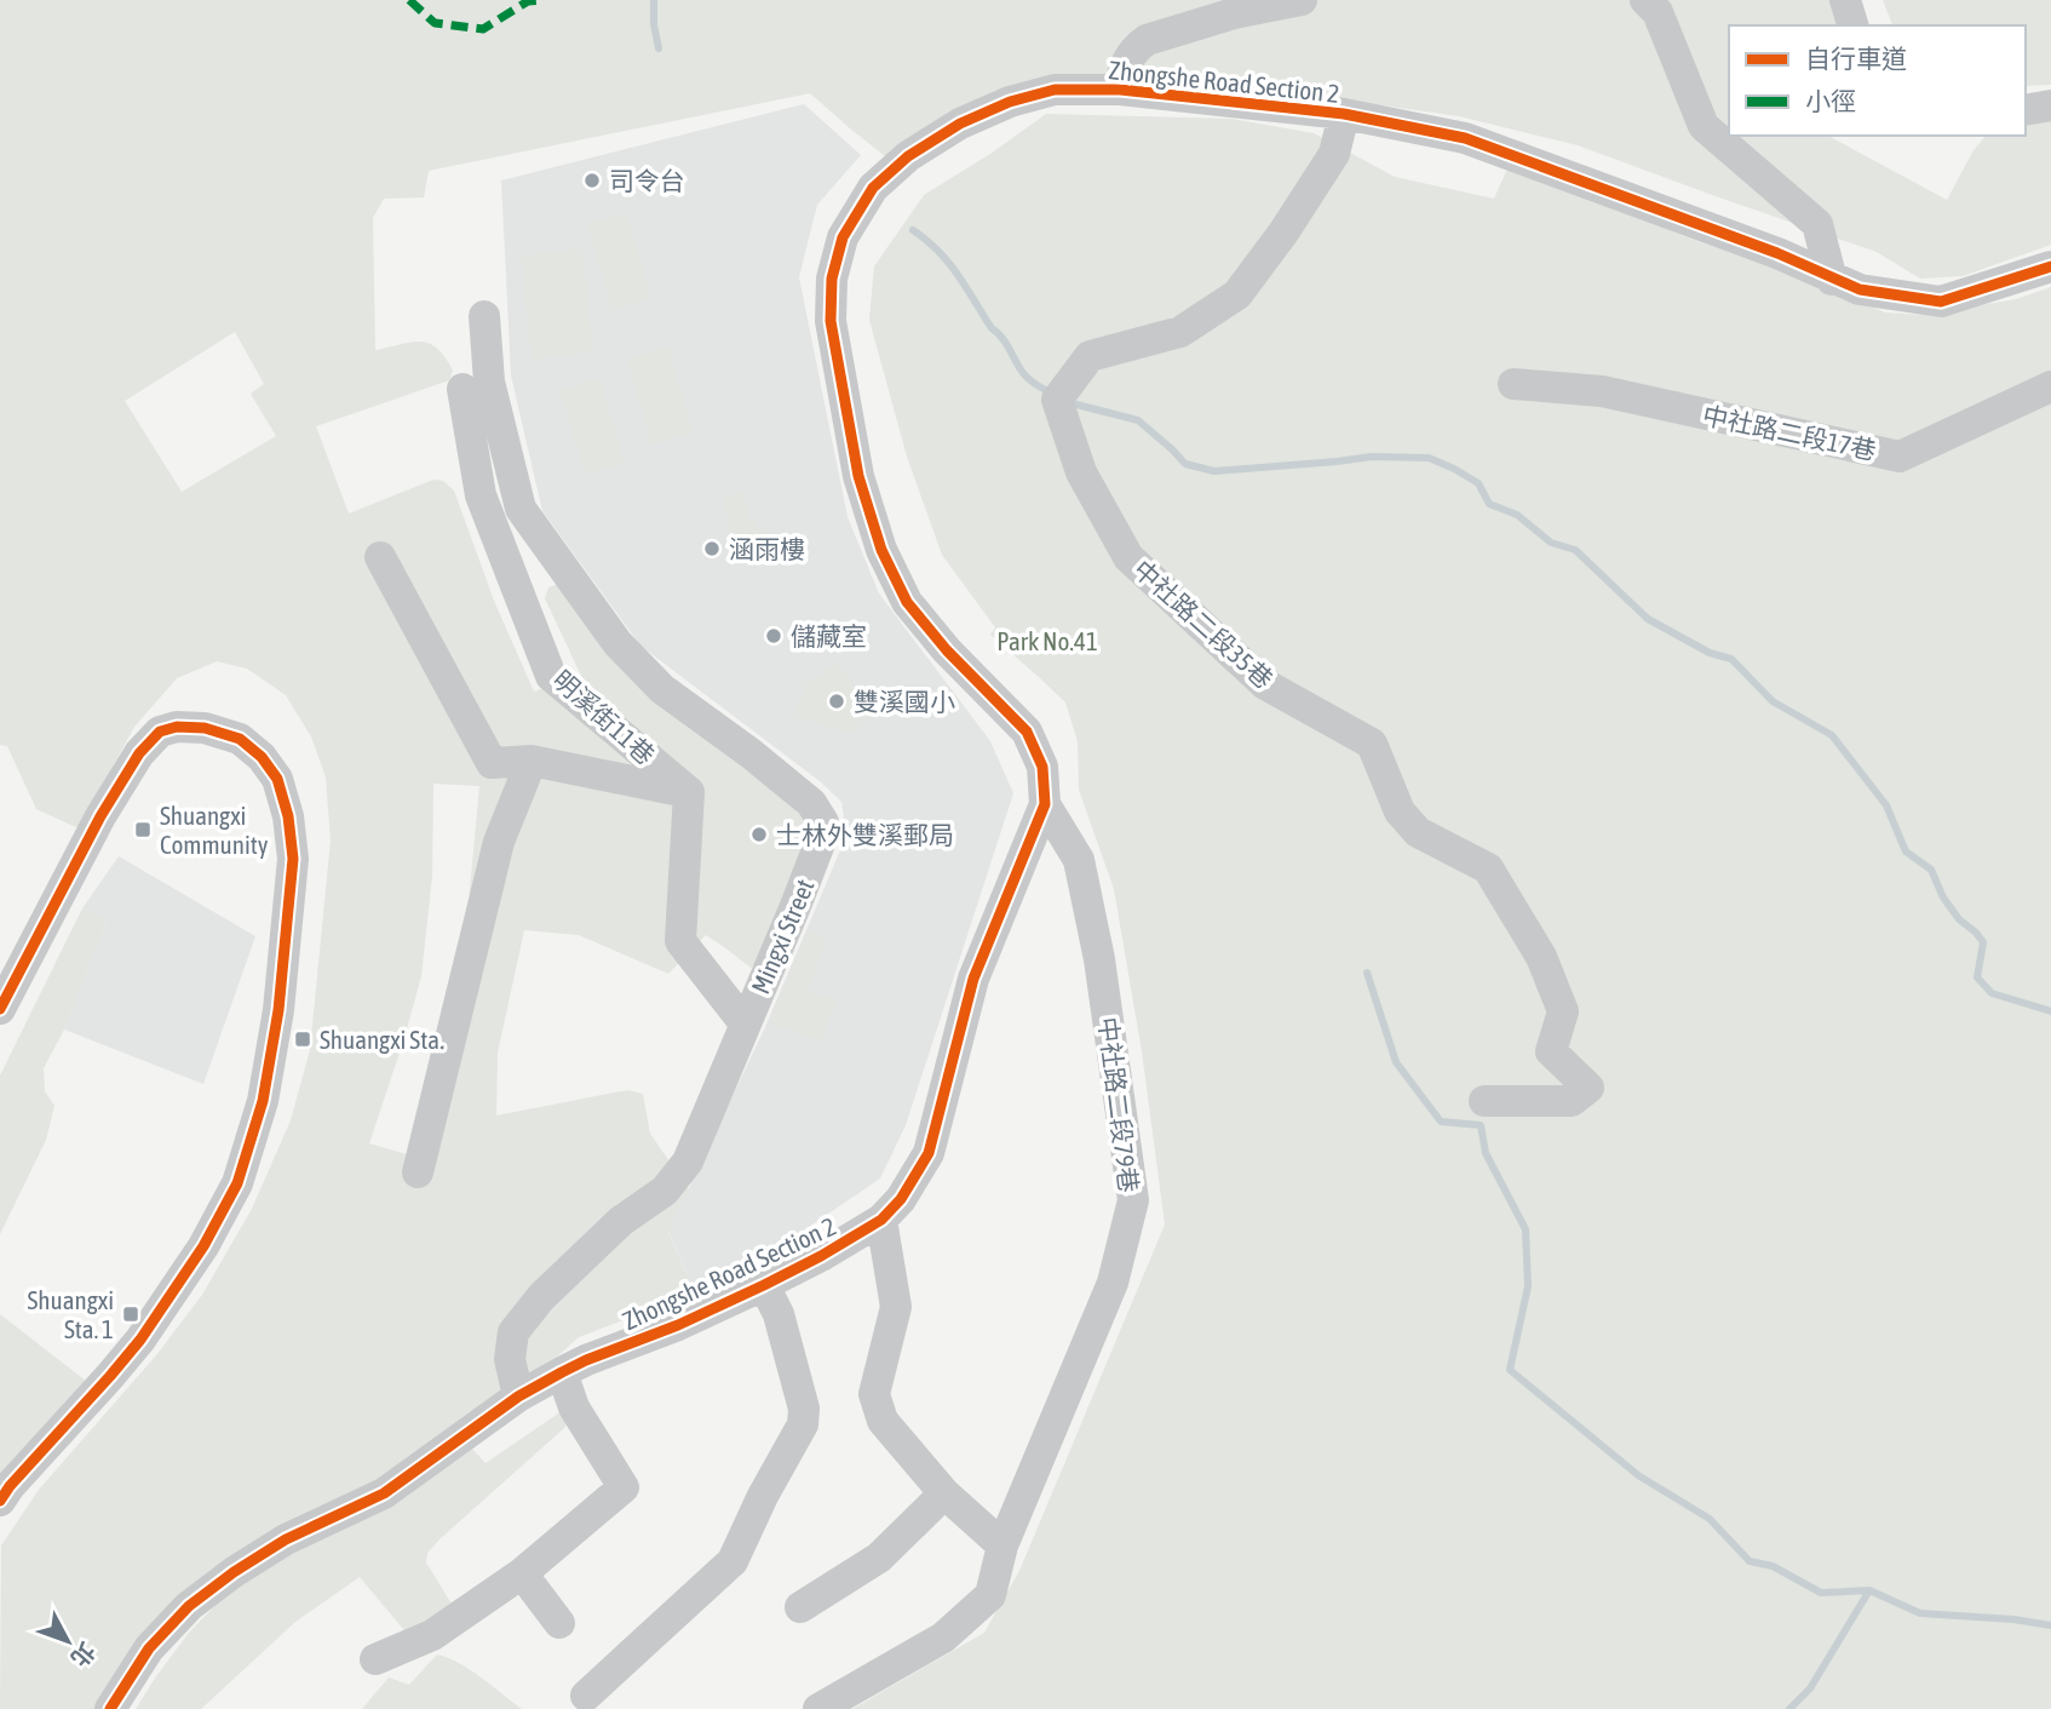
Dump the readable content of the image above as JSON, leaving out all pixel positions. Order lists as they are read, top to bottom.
{
  "streets": {
    "street": [
      "Zhongshe Road Section 2",
      "中社路二段17巷",
      "中社路二段35巷",
      "明溪街11巷",
      "Mingxi Street",
      "中社路二段79巷"
    ]
  },
  "crossings": [
    ["Zhongshe Road Section 2", "中社路二段35巷"],
    ["Zhongshe Road Section 2", "Mingxi Street"],
    ["Zhongshe Road Section 2", "中社路二段79巷"]
  ],
  "parks": ["Park No.41"],
  "places": {
    "other": [
      "司令台",
      "涵雨樓",
      "儲藏室",
      "雙溪國小",
      "士林外雙溪郵局"
    ],
    "transit": ["Shuangxi Community", "Shuangxi Sta.", "Shuangxi Sta. 1"]
  },
  "legend": ["自行車道", "小徑"],
  "north": "bottom right"
}
